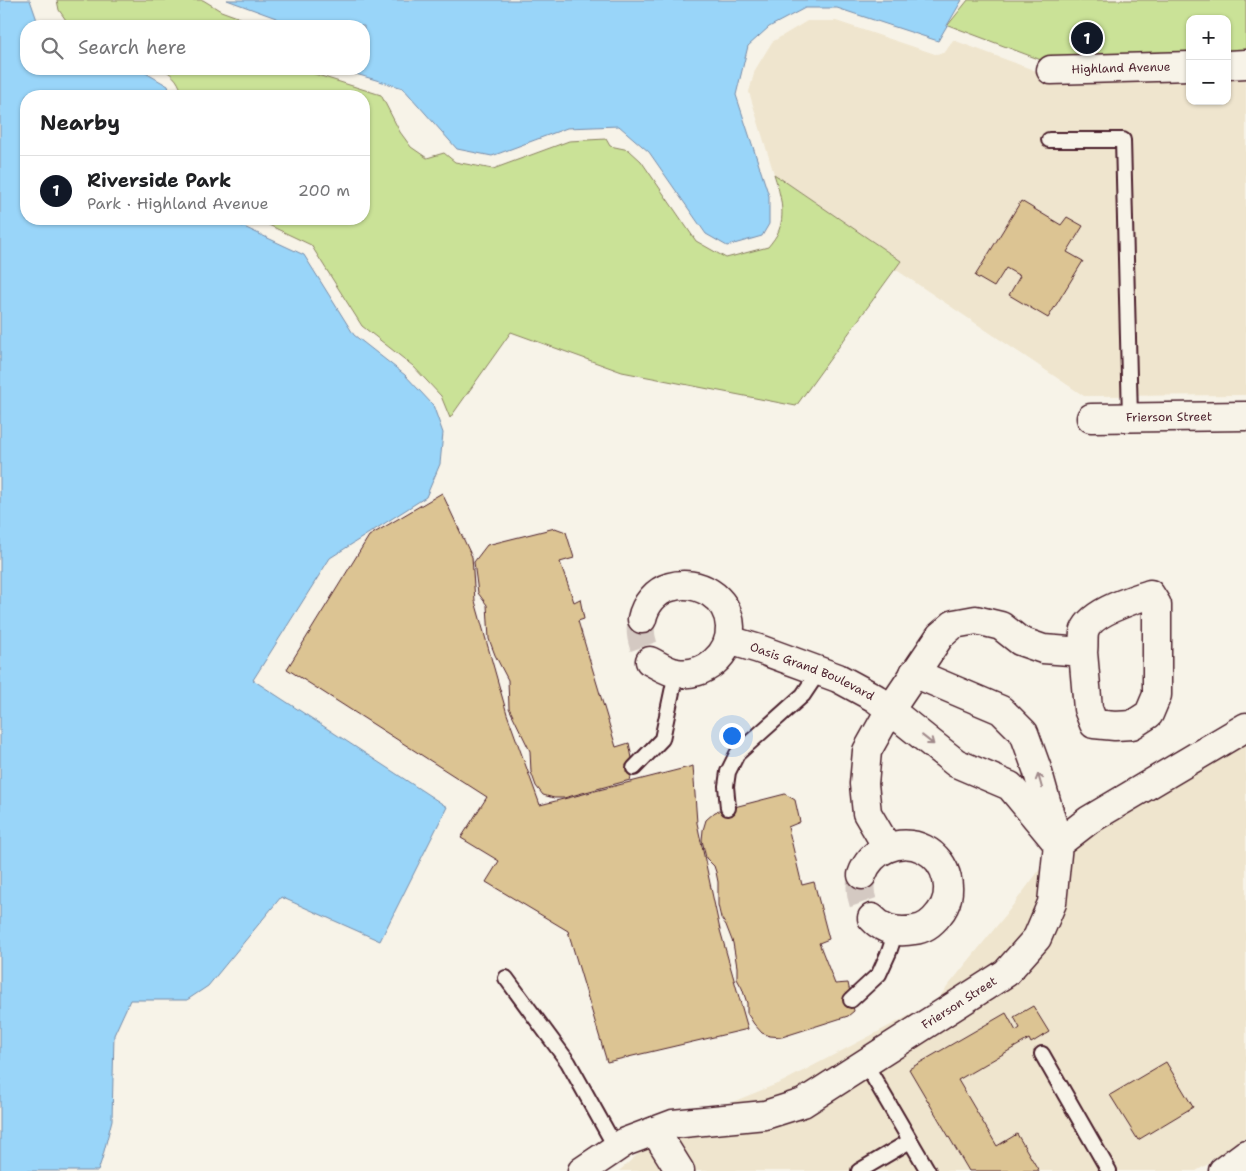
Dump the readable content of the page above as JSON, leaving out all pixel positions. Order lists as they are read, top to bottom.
{
  "streets": {
    "street": ["Highland Avenue", "Frierson Street", "Oasis Grand Boulevard"]
  },
  "crossings": [
    ["Frierson Street", "Oasis Grand Boulevard"]
  ],
  "page": {
    "map_buttons": ["+", "−"],
    "pins": "1",
    "search": "Search here",
    "heading": "Nearby",
    "list": [
      {
        "mark": "1",
        "name": "Riverside Park",
        "note": "Park · Highland Avenue",
        "value": "200 m"
      }
    ]
  }
}
